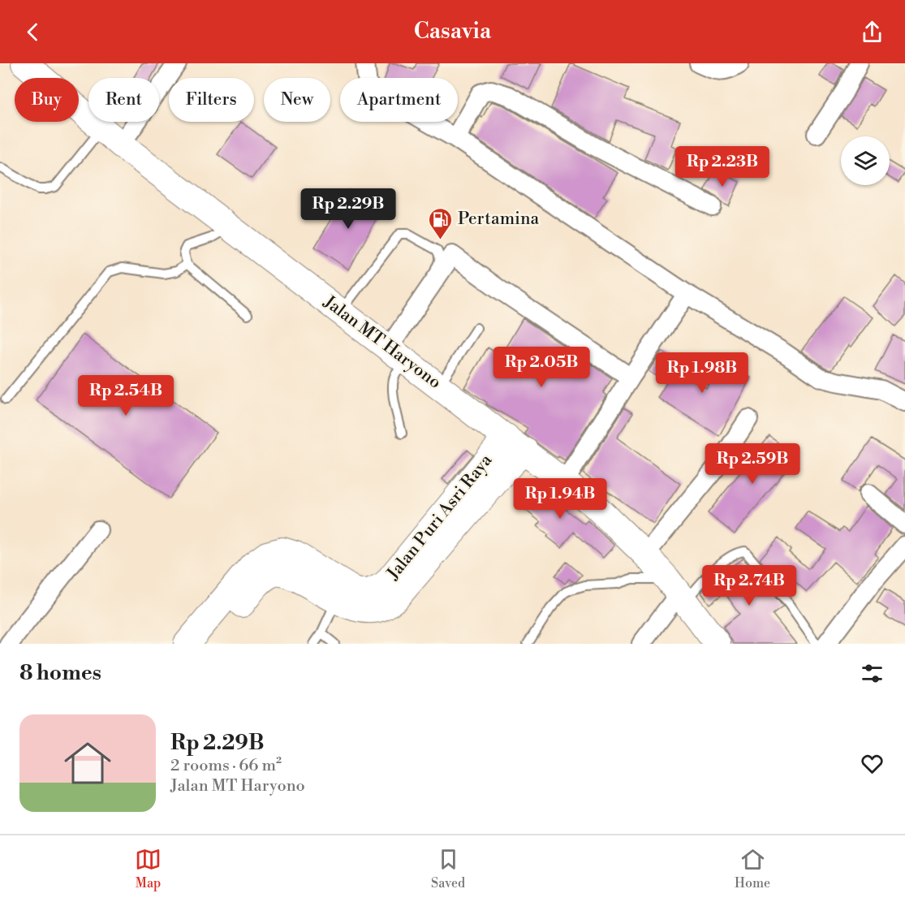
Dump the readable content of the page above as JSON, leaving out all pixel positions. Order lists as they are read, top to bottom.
{
  "streets": {
    "main road": ["Jalan MT Haryono", "Jalan Puri Asri Raya"]
  },
  "crossings": [
    ["Jalan MT Haryono", "Jalan Puri Asri Raya"]
  ],
  "places": {
    "fuel station": ["Pertamina"]
  },
  "page": {
    "header": "Casavia",
    "chip": [
      "Buy",
      "Rent",
      "Filters",
      "New",
      "Apartment"
    ],
    "price": [
      "Rp 2.23B",
      "Rp 2.29B",
      "Rp 2.05B",
      "Rp 1.98B",
      "Rp 2.54B",
      "Rp 2.59B",
      "Rp 1.94B",
      "Rp 2.74B"
    ],
    "heading": "8 homes",
    "list": [
      {
        "name": "Rp 2.29B",
        "note": "2 rooms · 66 m² · Jalan MT Haryono"
      }
    ],
    "tabs": ["Map", "Saved", "Home"]
  }
}
